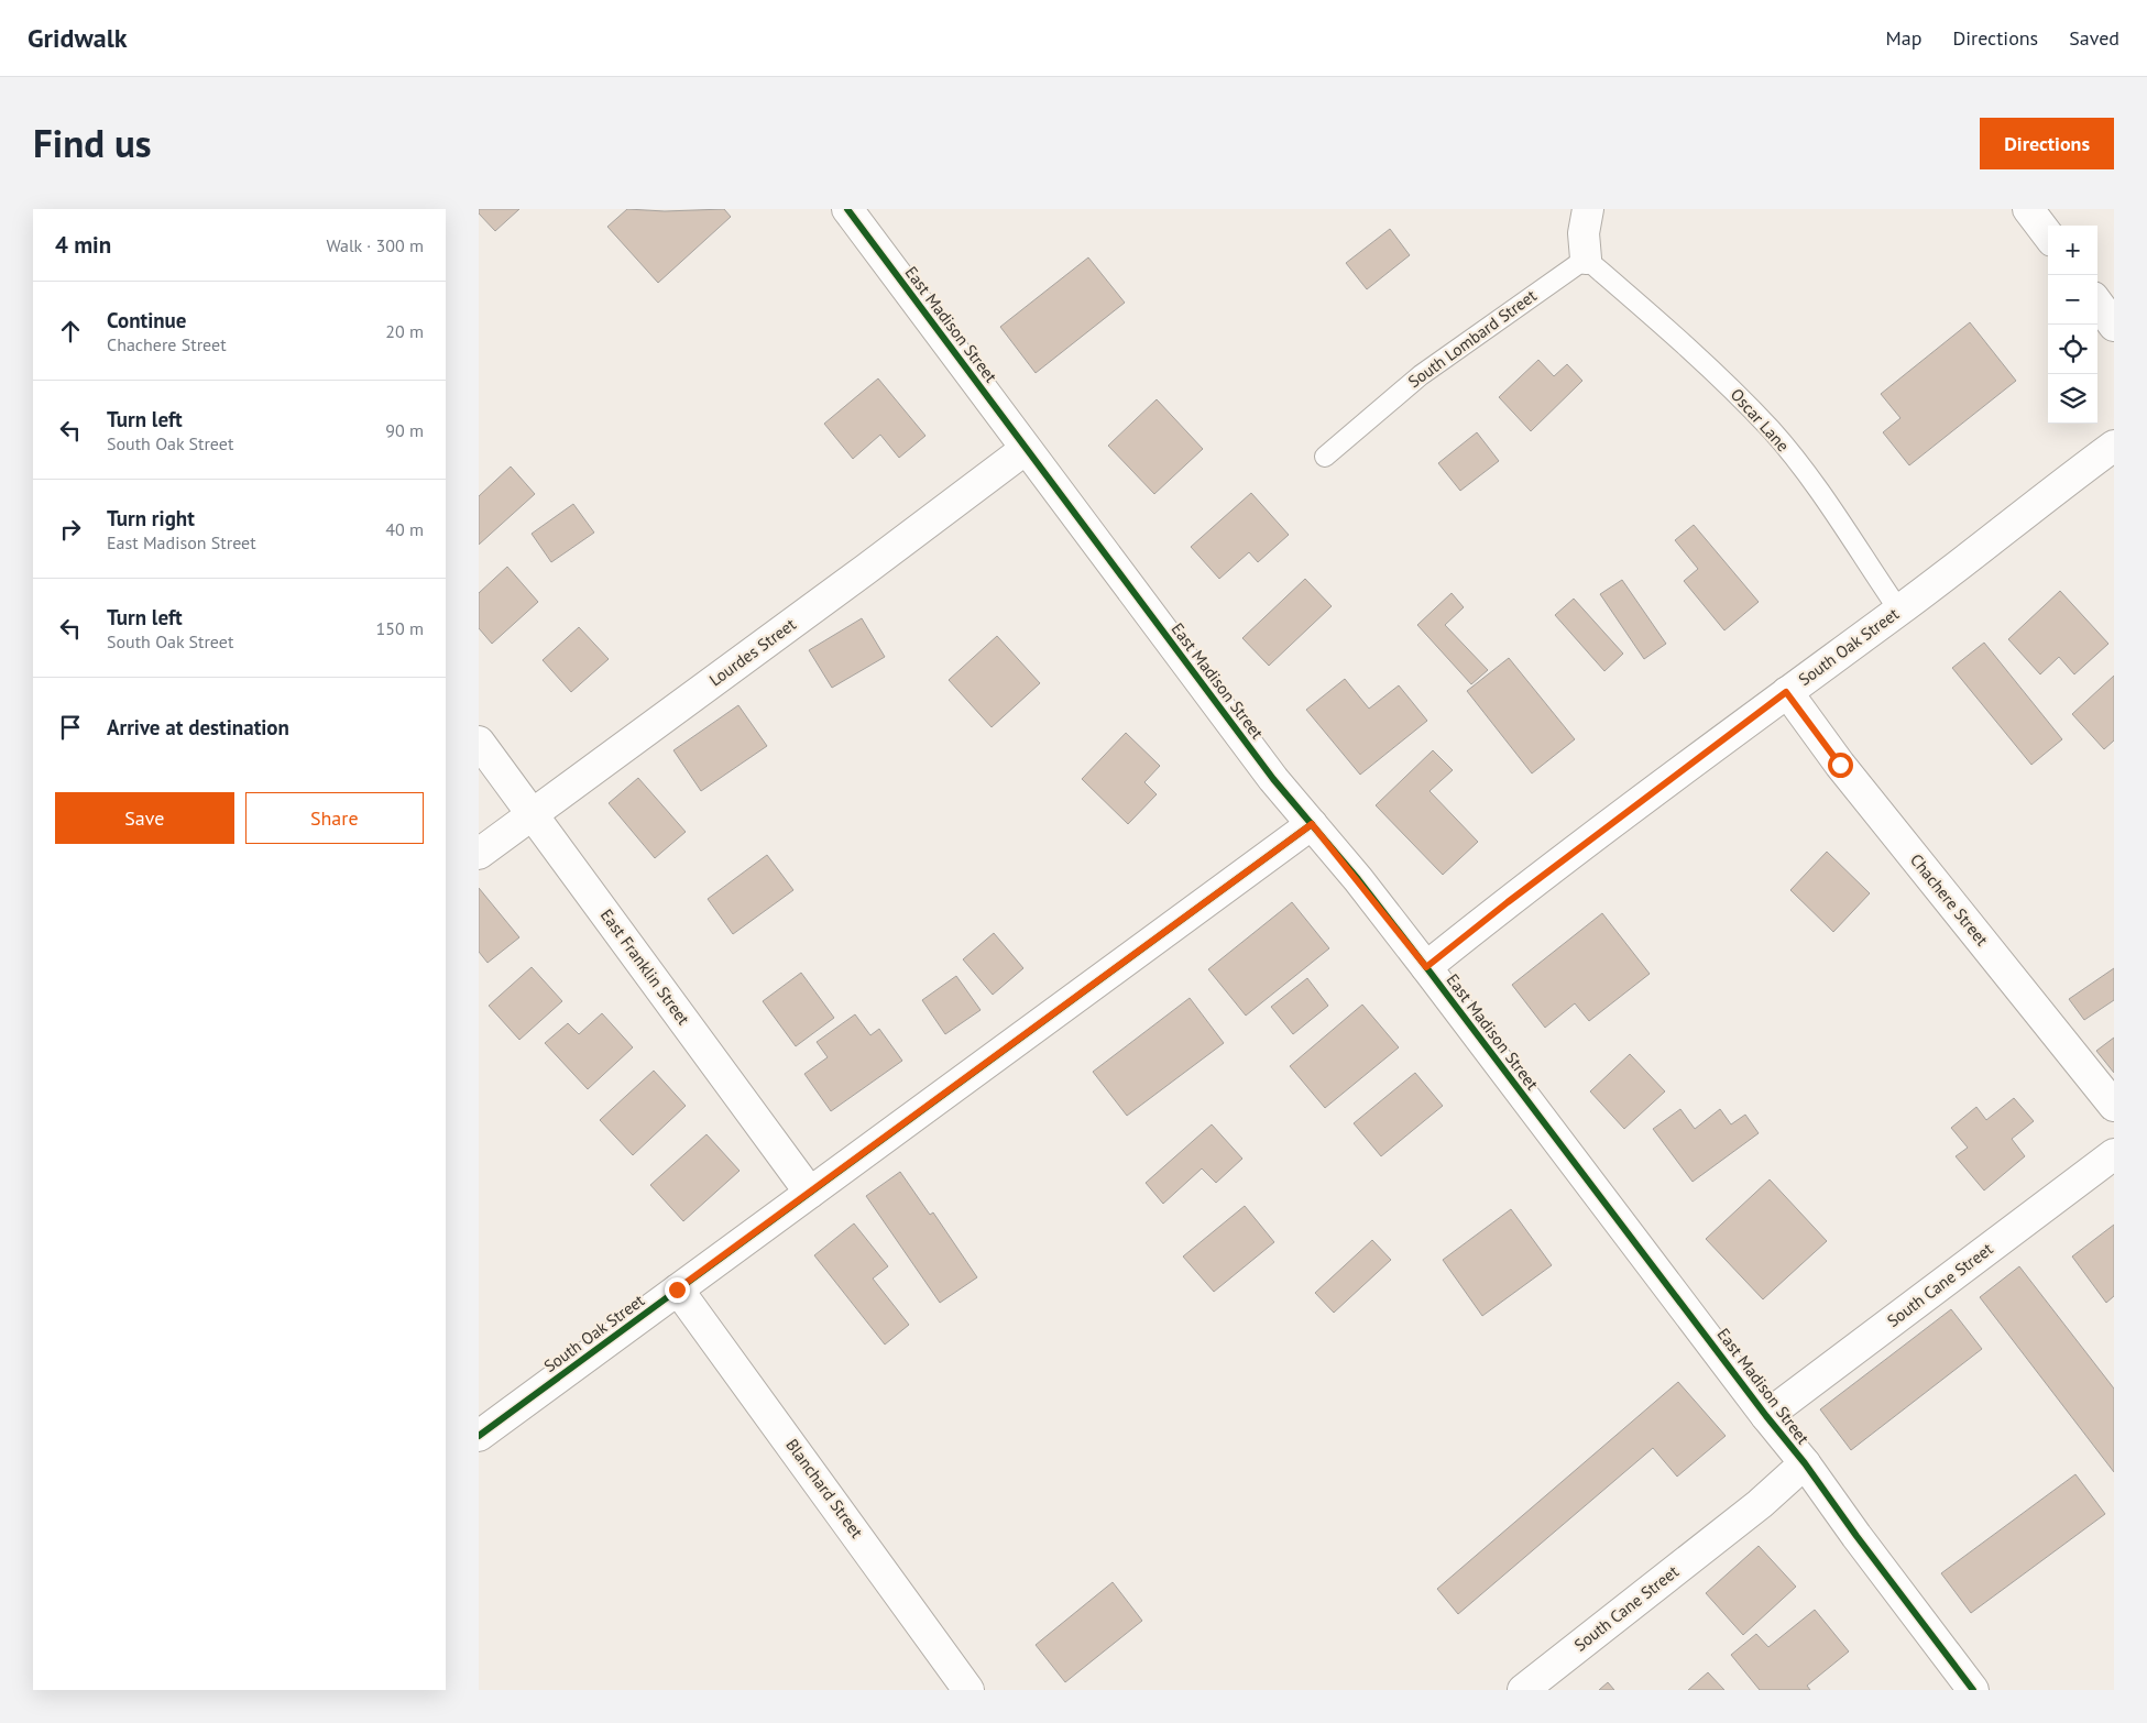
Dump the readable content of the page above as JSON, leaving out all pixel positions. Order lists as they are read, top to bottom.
{
  "streets": {
    "street": [
      "East Madison Street",
      "South Oak Street",
      "Lourdes Street",
      "Chachere Street",
      "East Franklin Street",
      "South Cane Street",
      "Blanchard Street"
    ],
    "lane": ["South Lombard Street", "Oscar Lane"]
  },
  "crossings": [
    ["East Madison Street", "South Oak Street"],
    ["East Madison Street", "Lourdes Street"],
    ["East Madison Street", "South Cane Street"],
    ["South Lombard Street", "Oscar Lane"],
    ["Oscar Lane", "South Oak Street"],
    ["South Oak Street", "Chachere Street"],
    ["South Oak Street", "East Franklin Street"],
    ["South Oak Street", "Blanchard Street"],
    ["Lourdes Street", "East Franklin Street"]
  ],
  "page": {
    "header": "Gridwalk",
    "nav": ["Map", "Directions", "Saved"],
    "title": "Find us",
    "buttons": [
      "Directions",
      ["Save", "Share"]
    ],
    "heading": ["4 min", "Walk · 300 m"],
    "map_buttons": ["+", "−"],
    "list": [
      ["Continue", "Chachere Street", "20 m"],
      ["Turn left", "South Oak Street", "90 m"],
      ["Turn right", "East Madison Street", "40 m"],
      ["Turn left", "South Oak Street", "150 m"],
      "Arrive at destination"
    ]
  }
}
